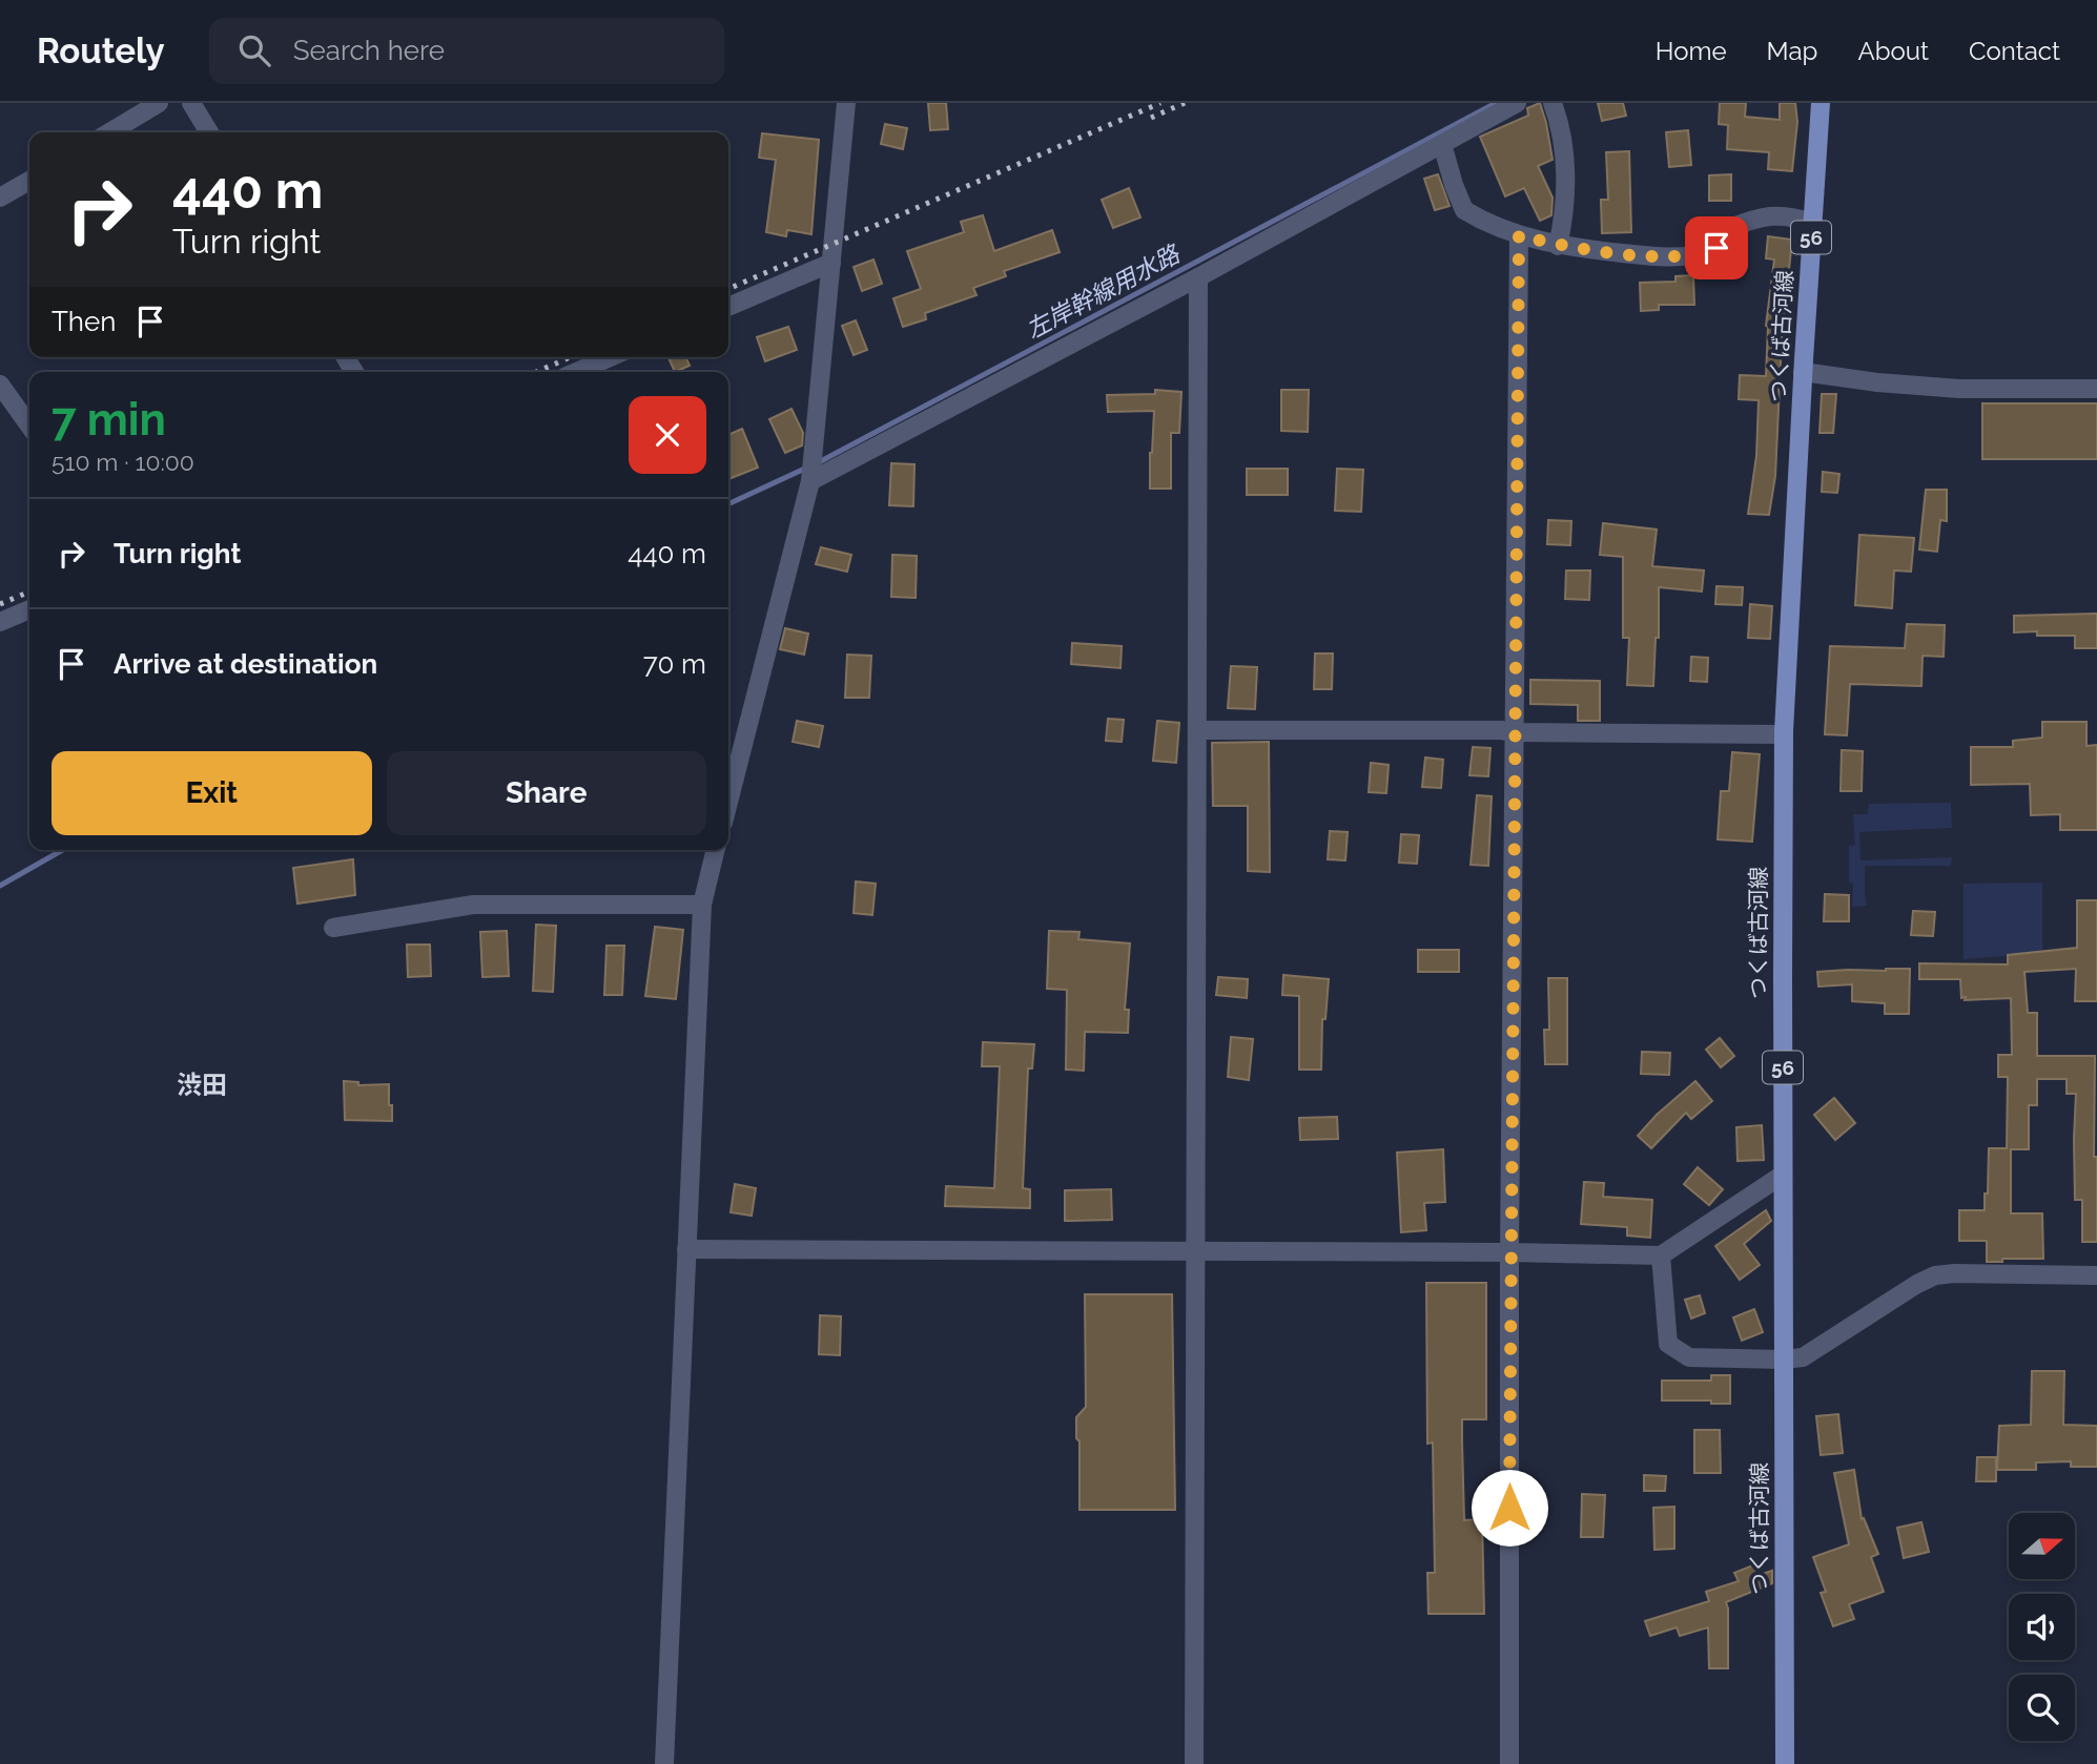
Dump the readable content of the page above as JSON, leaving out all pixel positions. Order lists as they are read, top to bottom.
{
  "streets": {
    "main road": ["56", "つくば古河線"]
  },
  "districts": ["渋田"],
  "water": ["左岸幹線用水路"],
  "north": "right",
  "page": {
    "header": "Routely",
    "search": "Search here",
    "nav": [
      "Home",
      "Map",
      "About",
      "Contact"
    ],
    "turn": ["440 m", "Turn right"],
    "then": "Then",
    "heading": ["7 min", "510 m · 10:00"],
    "list": [
      {
        "name": "Turn right",
        "value": "440 m"
      },
      {
        "name": "Arrive at destination",
        "value": "70 m"
      }
    ],
    "buttons": ["Exit", "Share"]
  }
}
